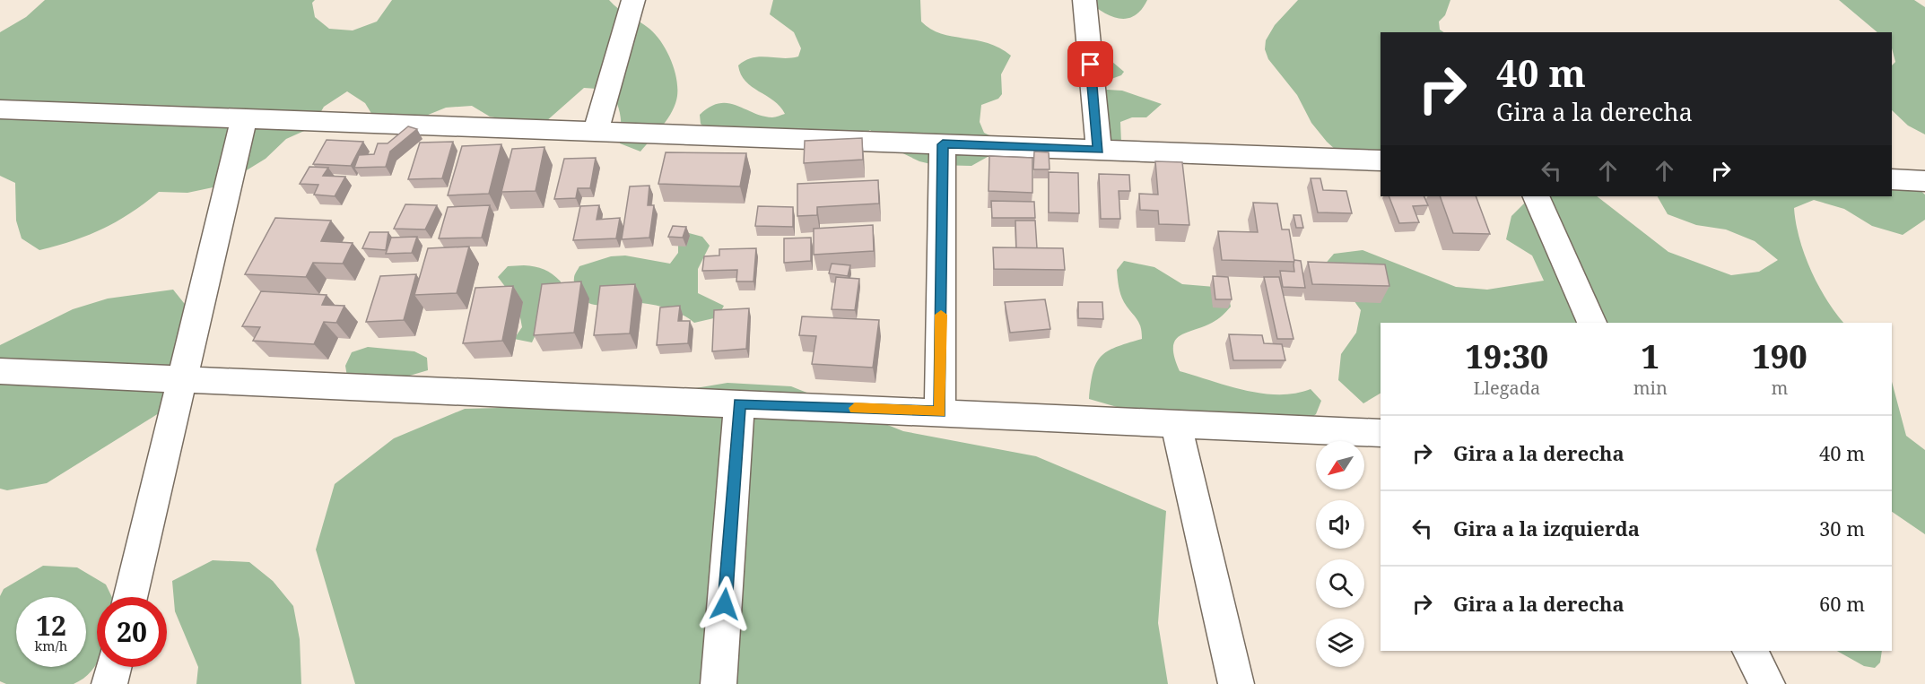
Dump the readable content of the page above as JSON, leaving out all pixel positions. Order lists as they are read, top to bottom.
{
  "north": "bottom left",
  "page": {
    "turn": ["40 m", "Gira a la derecha"],
    "eta": [
      "19:30",
      "Llegada",
      "1",
      "min",
      "190",
      "m"
    ],
    "list": [
      {
        "name": "Gira a la derecha",
        "value": "40 m"
      },
      {
        "name": "Gira a la izquierda",
        "value": "30 m"
      },
      {
        "name": "Gira a la derecha",
        "value": "60 m"
      }
    ],
    "speed": "12 km/h",
    "limit": "20"
  }
}
